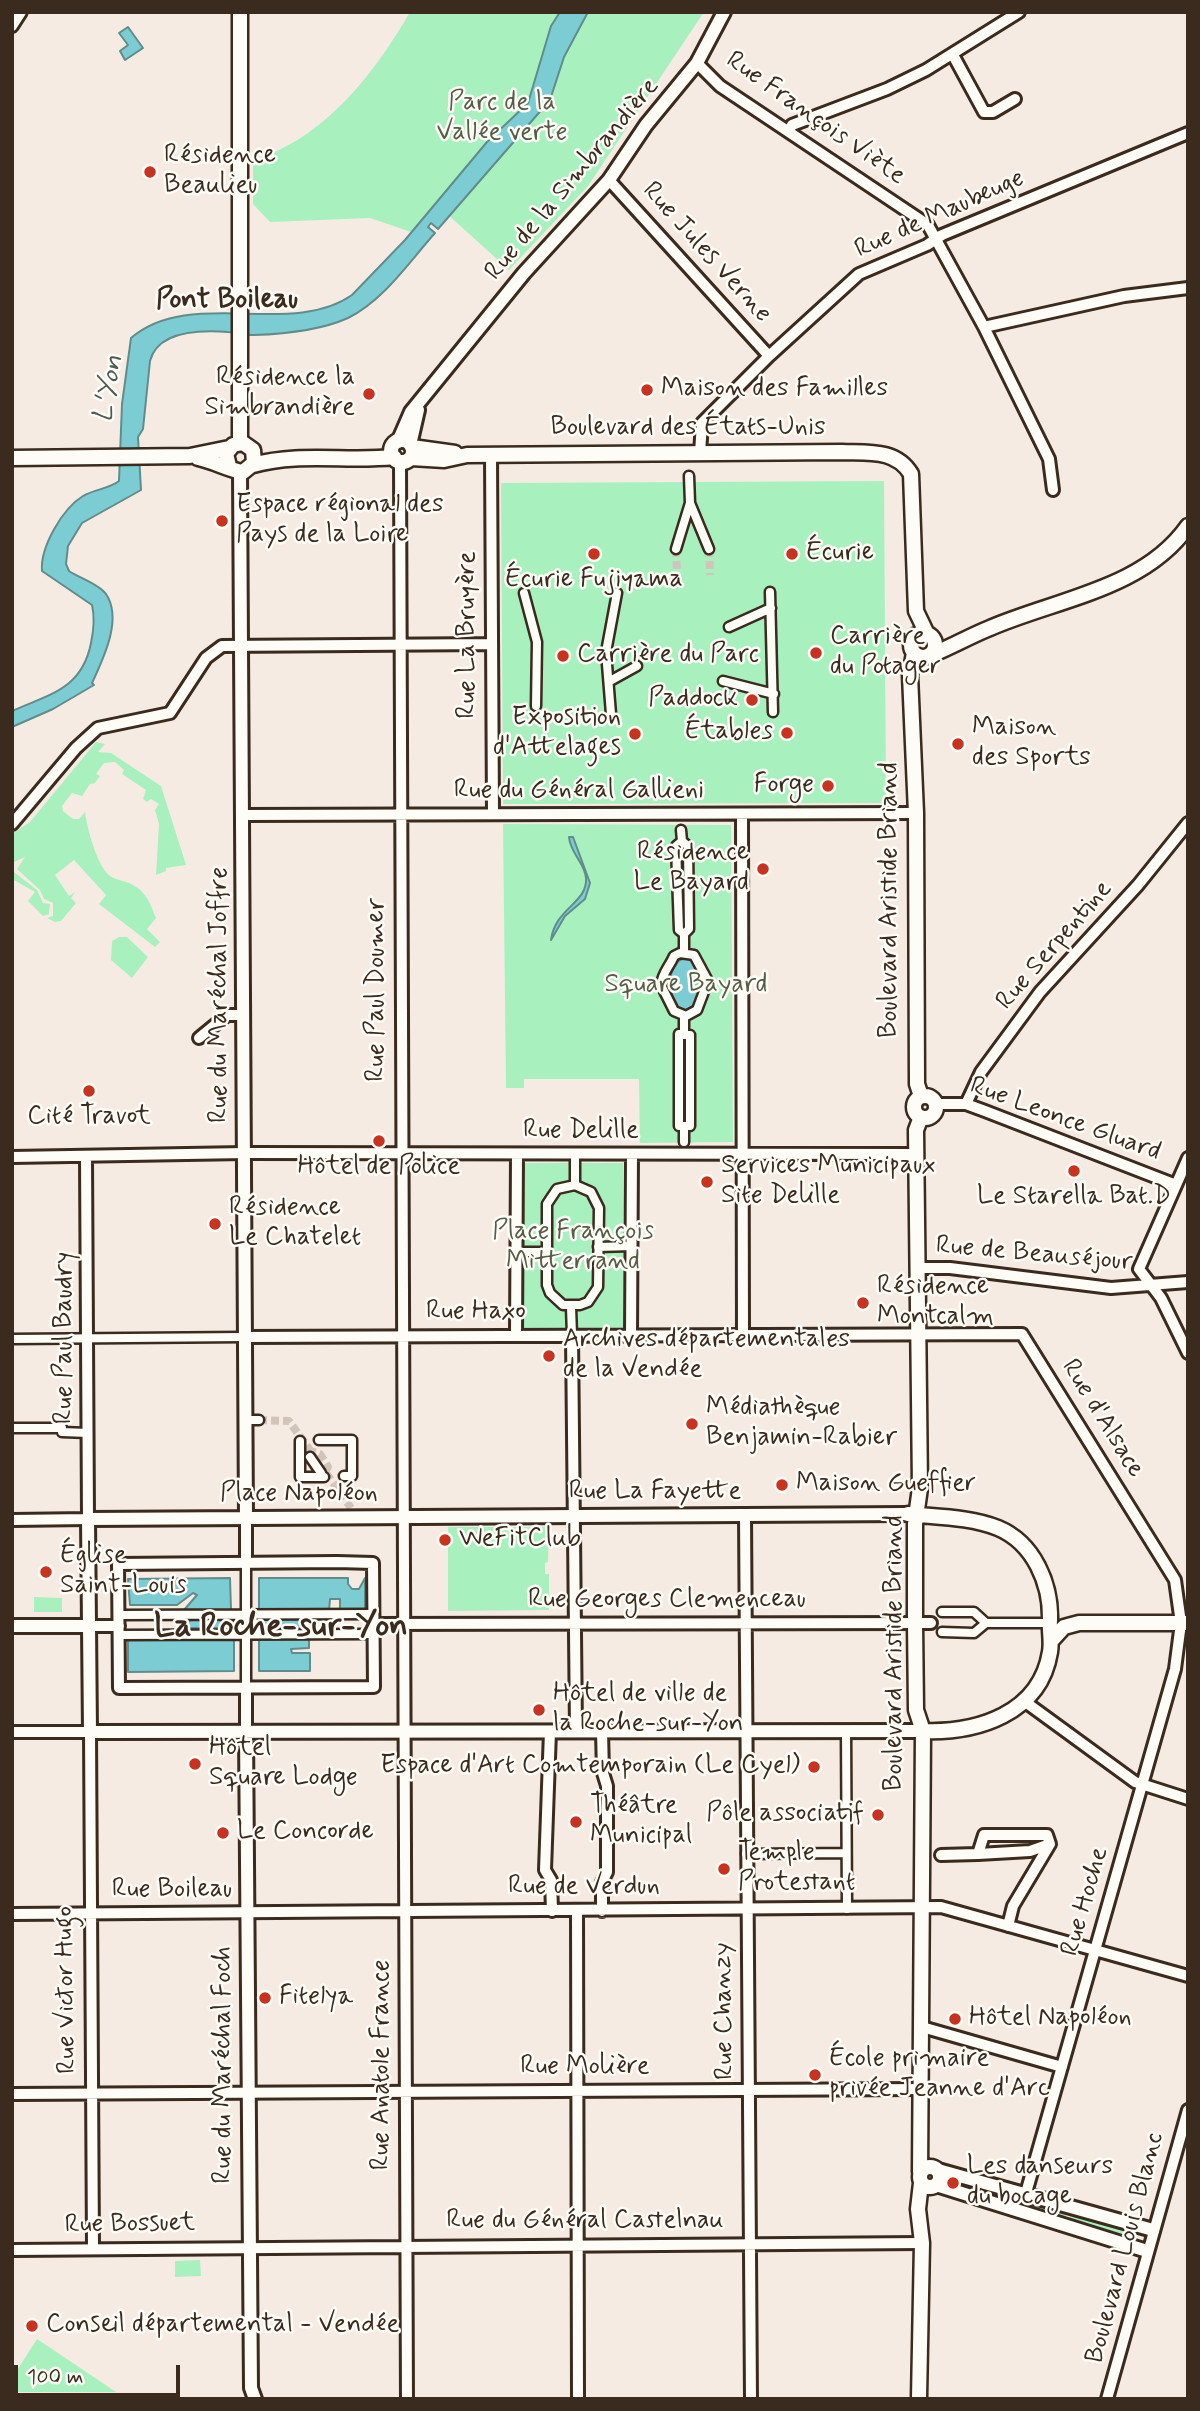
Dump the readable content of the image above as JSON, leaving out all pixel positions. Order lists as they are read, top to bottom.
{
  "streets": {
    "main road": ["Boulevard des États-Unis", "Boulevard Aristide Briand"],
    "street": [
      "Rue François Viète",
      "Rue de la Simbrandière",
      "Rue de Maubeuge",
      "Rue Jules Verne",
      "Rue La Bruyère",
      "Rue du Général Gallieni",
      "Rue Serpentine",
      "Rue Paul Doumer",
      "Rue du Maréchal Joffre",
      "Rue Leonce Gluard",
      "Rue Delille",
      "Rue de Beauséjour",
      "Rue Haxo",
      "Rue Paul Baudry",
      "Rue d'Alsace",
      "Rue La Fayette",
      "Place Napoléon",
      "Rue Georges Clemenceau",
      "Rue de Verdun",
      "Rue Boileau",
      "Rue Hoche",
      "Rue Victor Hugo",
      "Rue Chanzy",
      "Rue du Maréchal Foch",
      "Rue Anatole France",
      "Rue Molière",
      "Rue du Général Castelnau",
      "Rue Bossuet",
      "Boulevard Louis Blanc"
    ]
  },
  "crossings": [
    ["Rue François Viète", "Rue de la Simbrandière"],
    ["Rue François Viète", "Rue de Maubeuge"],
    ["Rue de la Simbrandière", "Rue Jules Verne"],
    ["Rue de la Simbrandière", "Boulevard des États-Unis"],
    ["Rue de la Simbrandière", "Rue Paul Doumer"],
    ["Rue de Maubeuge", "Rue Jules Verne"],
    ["Rue de Maubeuge", "Boulevard des États-Unis"],
    ["Boulevard des États-Unis", "Rue La Bruyère"],
    ["Boulevard des États-Unis", "Boulevard Aristide Briand"],
    ["Boulevard des États-Unis", "Rue Paul Doumer"],
    ["Boulevard des États-Unis", "Rue du Maréchal Joffre"],
    ["Rue La Bruyère", "Rue du Général Gallieni"],
    ["Rue du Général Gallieni", "Boulevard Aristide Briand"],
    ["Rue du Général Gallieni", "Rue Paul Doumer"],
    ["Rue du Général Gallieni", "Rue du Maréchal Joffre"],
    ["Boulevard Aristide Briand", "Rue Leonce Gluard"],
    ["Boulevard Aristide Briand", "Rue Delille"],
    ["Boulevard Aristide Briand", "Rue de Beauséjour"],
    ["Boulevard Aristide Briand", "Rue Haxo"],
    ["Boulevard Aristide Briand", "Rue d'Alsace"],
    ["Boulevard Aristide Briand", "Rue La Fayette"],
    ["Boulevard Aristide Briand", "Rue Georges Clemenceau"],
    ["Boulevard Aristide Briand", "Rue de Verdun"],
    ["Boulevard Aristide Briand", "Rue Molière"],
    ["Boulevard Aristide Briand", "Rue du Général Castelnau"],
    ["Rue Serpentine", "Rue Leonce Gluard"],
    ["Rue Paul Doumer", "Rue Delille"],
    ["Rue Paul Doumer", "Rue Haxo"],
    ["Rue Paul Doumer", "Rue La Fayette"],
    ["Rue Paul Doumer", "Place Napoléon"],
    ["Rue du Maréchal Joffre", "Rue Delille"],
    ["Rue du Maréchal Joffre", "Rue Haxo"],
    ["Rue du Maréchal Joffre", "Place Napoléon"],
    ["Rue Delille", "Rue Paul Baudry"],
    ["Rue Haxo", "Rue d'Alsace"],
    ["Rue Paul Baudry", "Place Napoléon"],
    ["Rue d'Alsace", "Rue Hoche"],
    ["Rue La Fayette", "Place Napoléon"],
    ["Rue La Fayette", "Rue Chanzy"],
    ["Place Napoléon", "Rue Georges Clemenceau"],
    ["Place Napoléon", "Rue Anatole France"],
    ["Rue Georges Clemenceau", "Rue Chanzy"],
    ["Rue de Verdun", "Rue Boileau"],
    ["Rue de Verdun", "Rue Hoche"],
    ["Rue de Verdun", "Rue Chanzy"],
    ["Rue de Verdun", "Rue du Maréchal Foch"],
    ["Rue de Verdun", "Rue Anatole France"],
    ["Rue Boileau", "Rue Victor Hugo"],
    ["Rue Boileau", "Rue du Maréchal Foch"],
    ["Rue Victor Hugo", "Rue Molière"],
    ["Rue Victor Hugo", "Rue Bossuet"],
    ["Rue Chanzy", "Rue Molière"],
    ["Rue Chanzy", "Rue du Général Castelnau"],
    ["Rue du Maréchal Foch", "Rue Molière"],
    ["Rue du Maréchal Foch", "Rue du Général Castelnau"],
    ["Rue du Maréchal Foch", "Rue Bossuet"],
    ["Rue Anatole France", "Rue Molière"],
    ["Rue Anatole France", "Rue du Général Castelnau"],
    ["Rue du Général Castelnau", "Rue Bossuet"]
  ],
  "districts": ["Pont Boileau", "La Roche-sur-Yon"],
  "water": ["L'Yon"],
  "parks": ["Parc de la Vallée verte", "Square Bayard", "Place François Mitterrand"],
  "places": [
    "Résidence Beaulieu",
    "Maison des Familles",
    "Résidence la Simbrandière",
    "Espace régional des Pays de la Loire",
    "Écurie Fujiyama",
    "Écurie",
    "Carrière du Potager",
    "Carrière du Parc",
    "Paddock",
    "Étables",
    "Exposition d'Attelages",
    "Maison des Sports",
    "Forge",
    "Résidence Le Bayard",
    "Cité Travot",
    "Hôtel de Police",
    "Le Starella Bat.D",
    "Services Municipaux Site Delille",
    "Résidence Le Chatelet",
    "Résidence Montcalm",
    "Archives départementales de la Vendée",
    "Médiathèque Benjamin-Rabier",
    "Maison Gueffier",
    "WeFitClub",
    "Église Saint-Louis",
    "Hôtel de ville de la Roche-sur-Yon",
    "Hôtel Square Lodge",
    "Espace d'Art Comtemporain (Le Cyel)",
    "Pôle associatif",
    "Théâtre Municipal",
    "Le Concorde",
    "Temple Protestant",
    "Fitelya",
    "Hôtel Napoléon",
    "École primaire privée Jeanne d'Arc",
    "Les danseurs du bocage",
    "Conseil départemental - Vendée"
  ],
  "scale_bar": "100 m"
}
